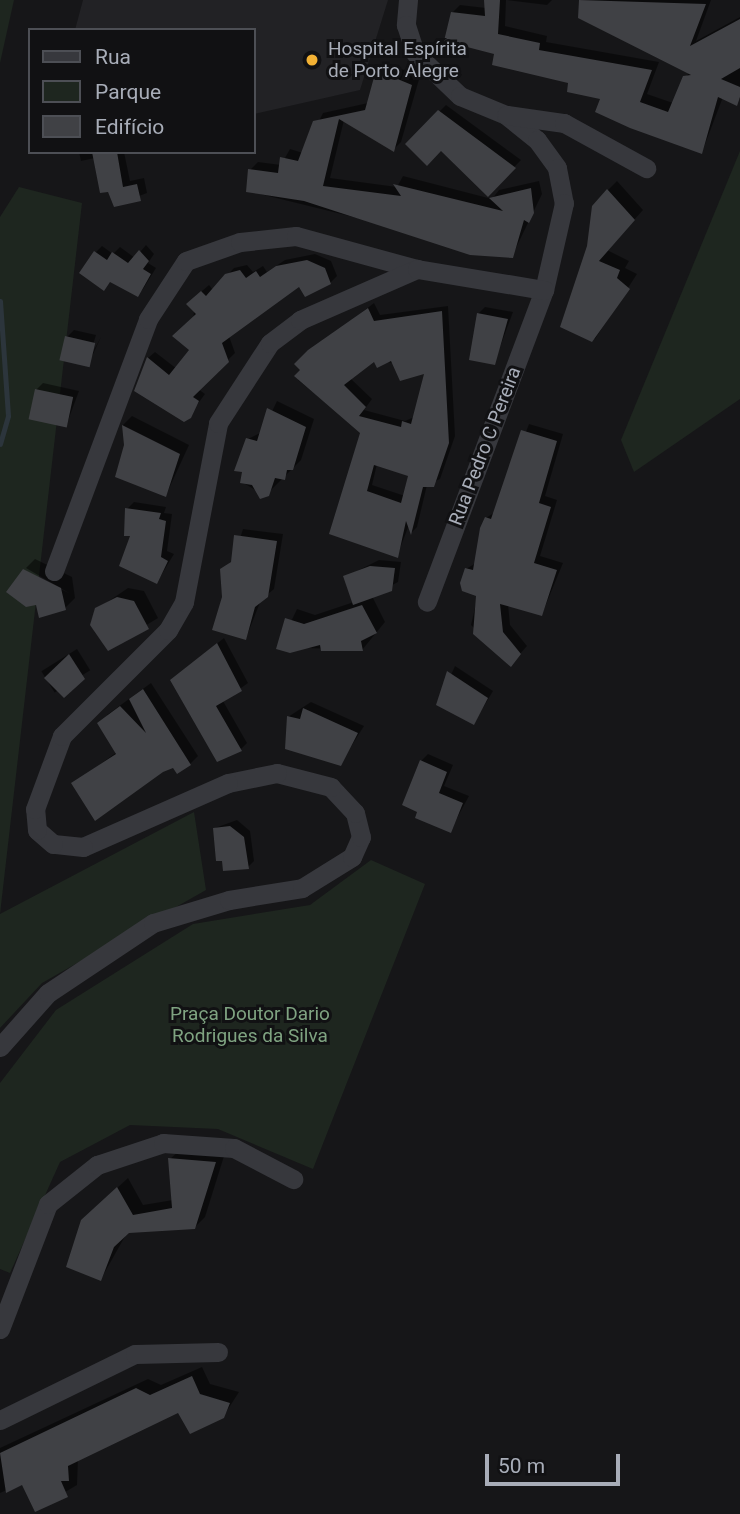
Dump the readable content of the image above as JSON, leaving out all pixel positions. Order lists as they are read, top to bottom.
{
  "streets": {
    "street": ["Rua Pedro C Pereira"]
  },
  "parks": ["Praça Doutor Dario Rodrigues da Silva"],
  "places": ["Hospital Espírita de Porto Alegre"],
  "legend": ["Rua", "Parque", "Edifício"],
  "scale_bar": "50 m"
}
